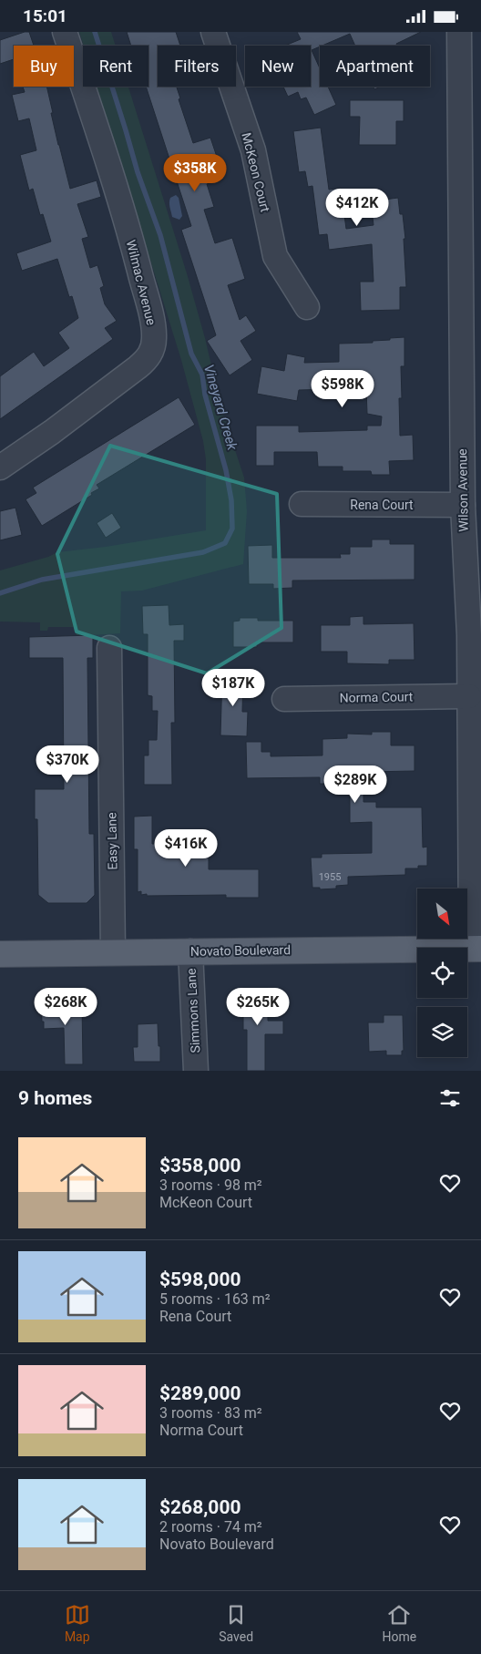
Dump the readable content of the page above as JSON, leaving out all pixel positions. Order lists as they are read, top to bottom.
{
  "streets": {
    "main road": ["Novato Boulevard"],
    "street": [
      "McKeon Court",
      "Wilmac Avenue",
      "Wilson Avenue",
      "Rena Court",
      "Norma Court",
      "Easy Lane",
      "Simmons Lane"
    ]
  },
  "crossings": [
    ["Wilson Avenue", "Rena Court"],
    ["Wilson Avenue", "Norma Court"],
    ["Wilson Avenue", "Novato Boulevard"],
    ["Easy Lane", "Novato Boulevard"],
    ["Novato Boulevard", "Simmons Lane"]
  ],
  "water": ["Vineyard Creek"],
  "house_numbers": ["1955"],
  "north": "bottom right",
  "page": {
    "status": "15:01",
    "chip": [
      "Buy",
      "Rent",
      "Filters",
      "New",
      "Apartment"
    ],
    "price": [
      "$358K",
      "$412K",
      "$598K",
      "$187K",
      "$370K",
      "$289K",
      "$416K",
      "$268K",
      "$265K"
    ],
    "heading": "9 homes",
    "list": [
      {
        "name": "$358,000",
        "note": "3 rooms · 98 m² · McKeon Court"
      },
      {
        "name": "$598,000",
        "note": "5 rooms · 163 m² · Rena Court"
      },
      {
        "name": "$289,000",
        "note": "3 rooms · 83 m² · Norma Court"
      },
      {
        "name": "$268,000",
        "note": "2 rooms · 74 m² · Novato Boulevard"
      }
    ],
    "tabs": ["Map", "Saved", "Home"]
  }
}
